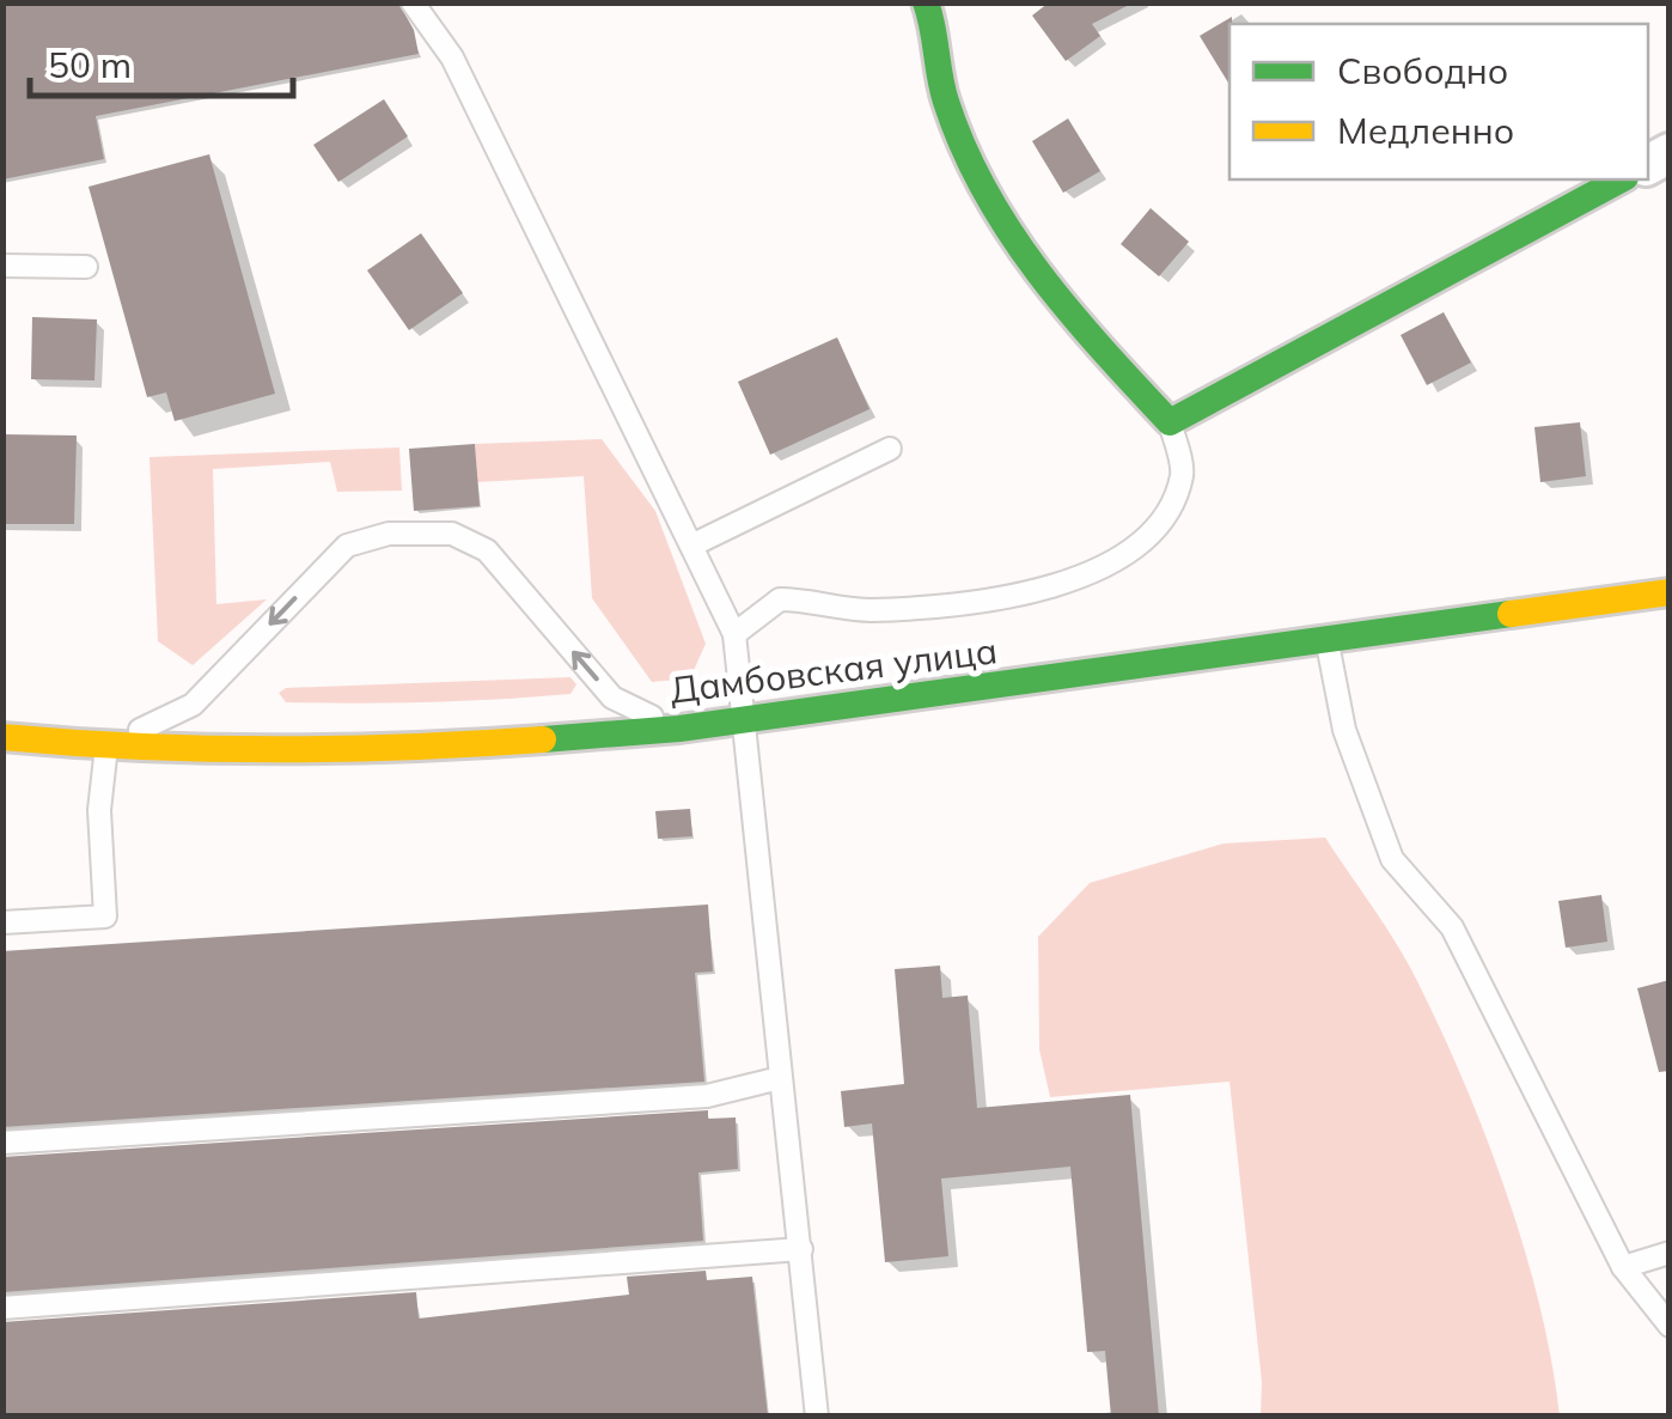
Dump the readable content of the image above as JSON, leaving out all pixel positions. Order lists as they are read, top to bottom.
{
  "streets": {
    "main road": ["Дамбовская улица"]
  },
  "legend": ["Свободно", "Медленно"],
  "scale_bar": "50 m"
}
